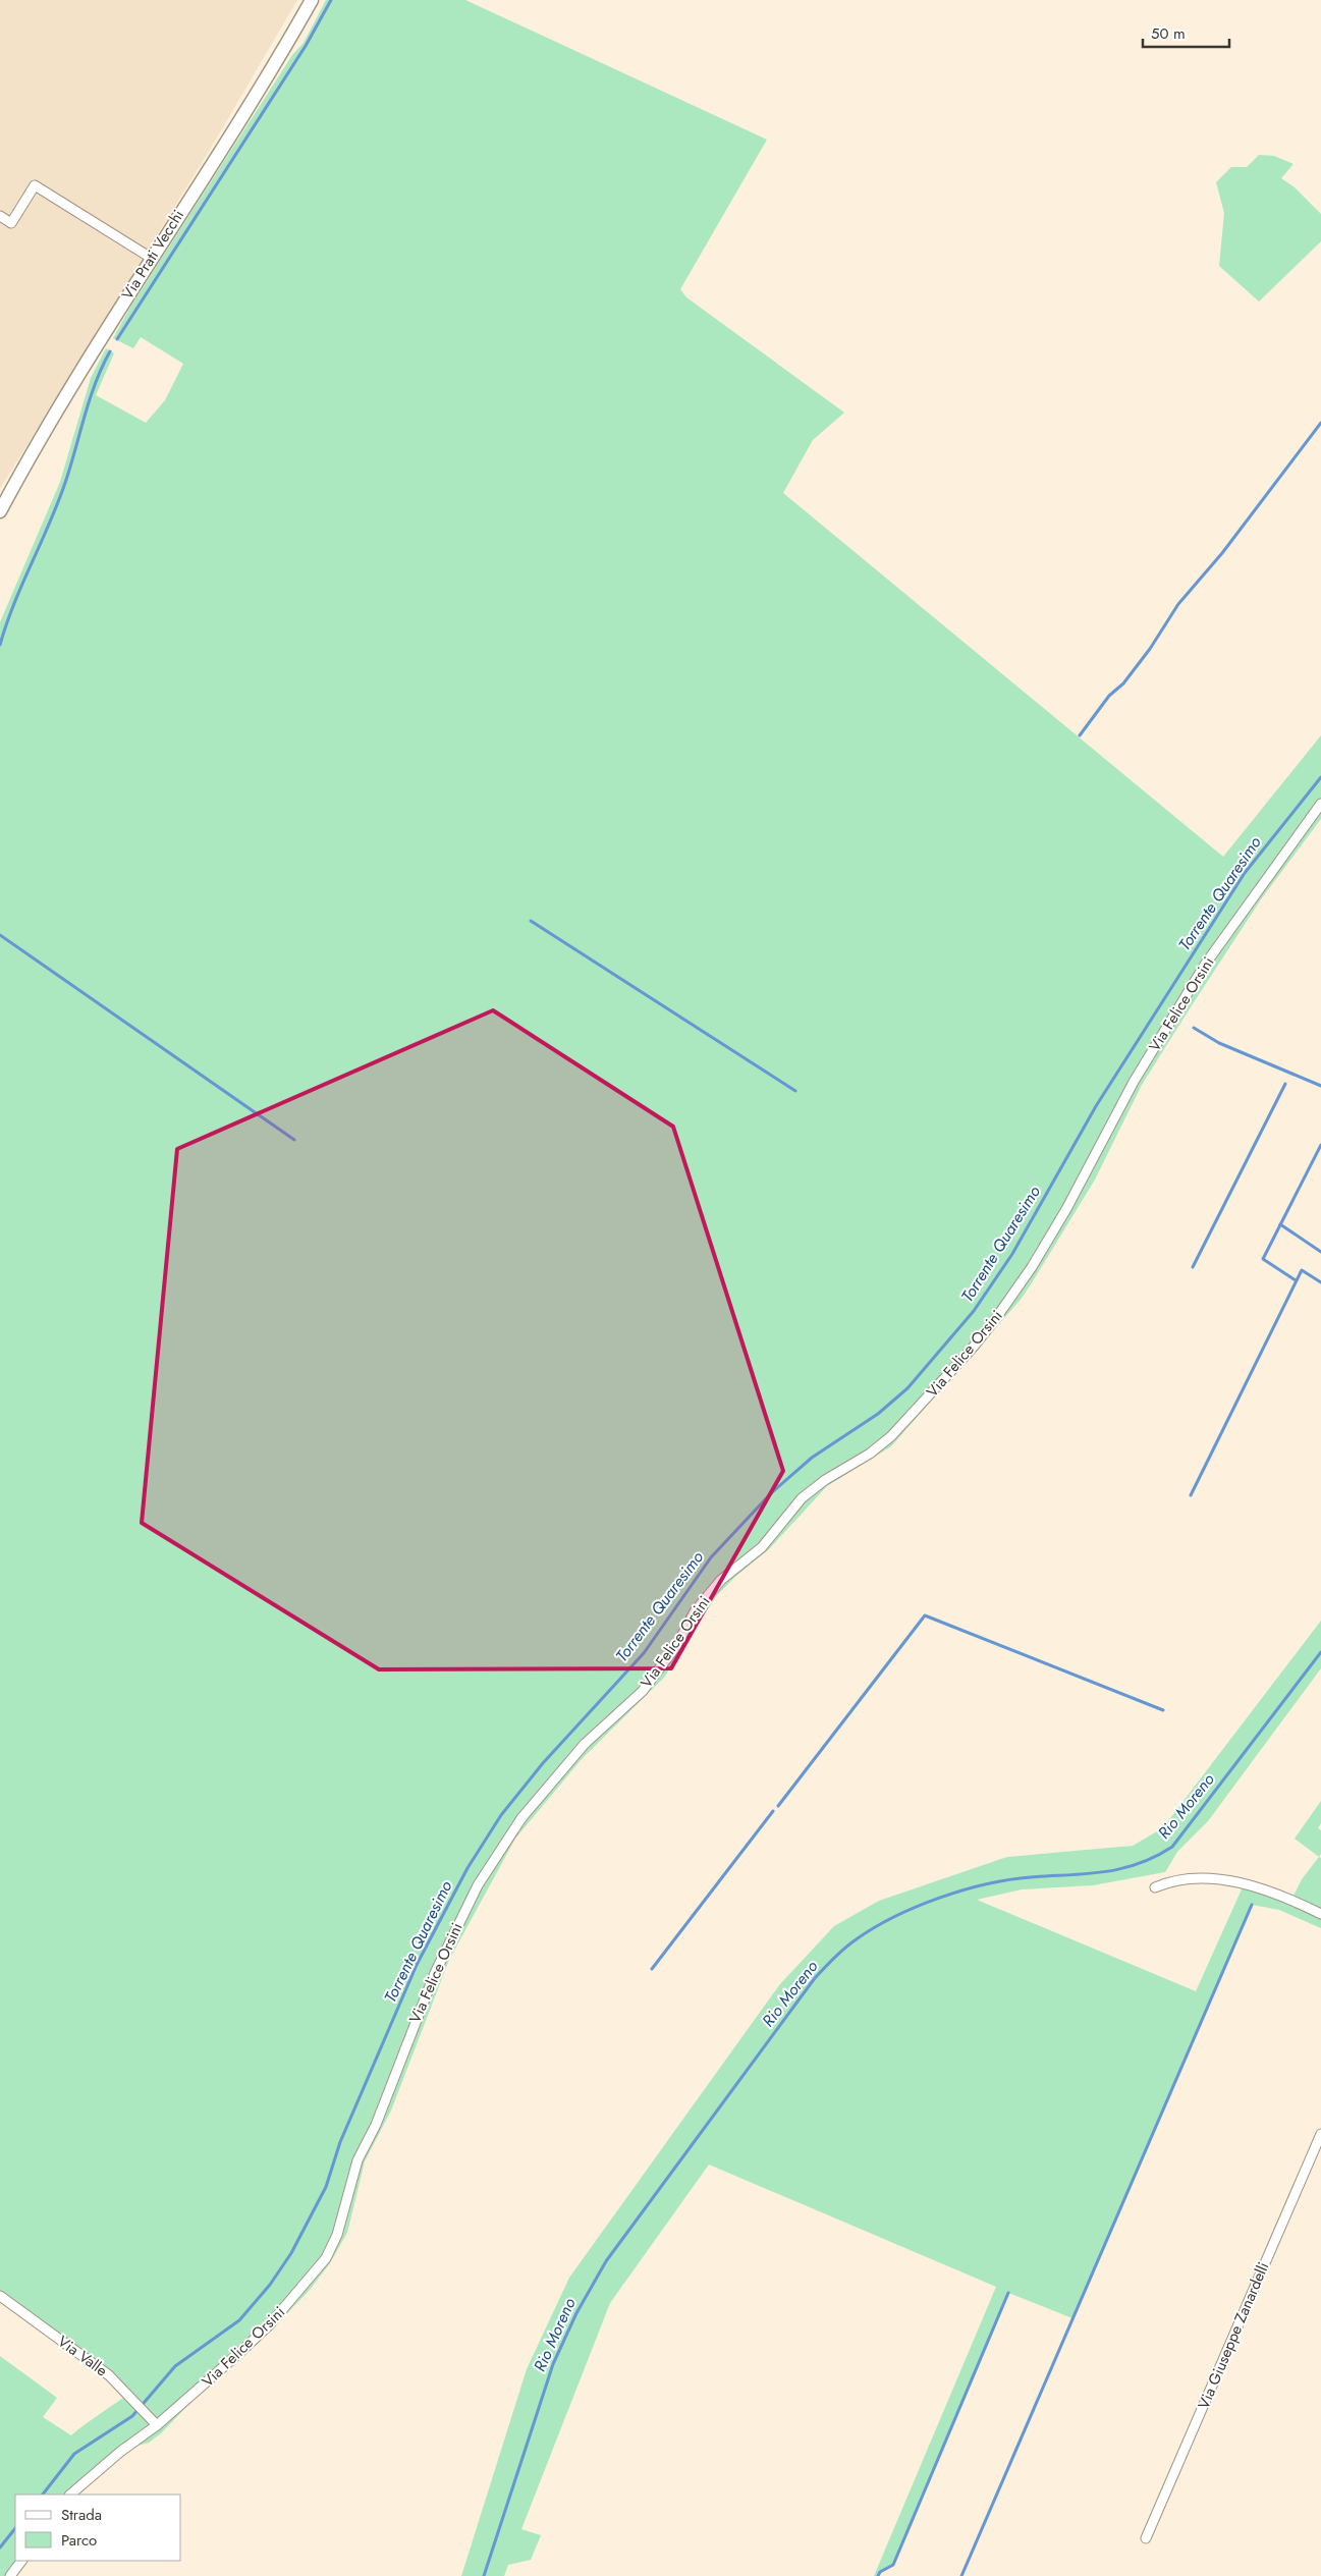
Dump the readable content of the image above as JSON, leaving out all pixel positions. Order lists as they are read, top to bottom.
{
  "streets": {
    "main road": ["Via Prati Vecchi"],
    "street": ["Via Felice Orsini", "Via Giuseppe Zanardelli", "Via Valle"]
  },
  "crossings": [
    ["Via Felice Orsini", "Via Valle"]
  ],
  "water": ["Torrente Quaresimo", "Rio Moreno"],
  "legend": ["Strada", "Parco"],
  "scale_bar": "50 m"
}
